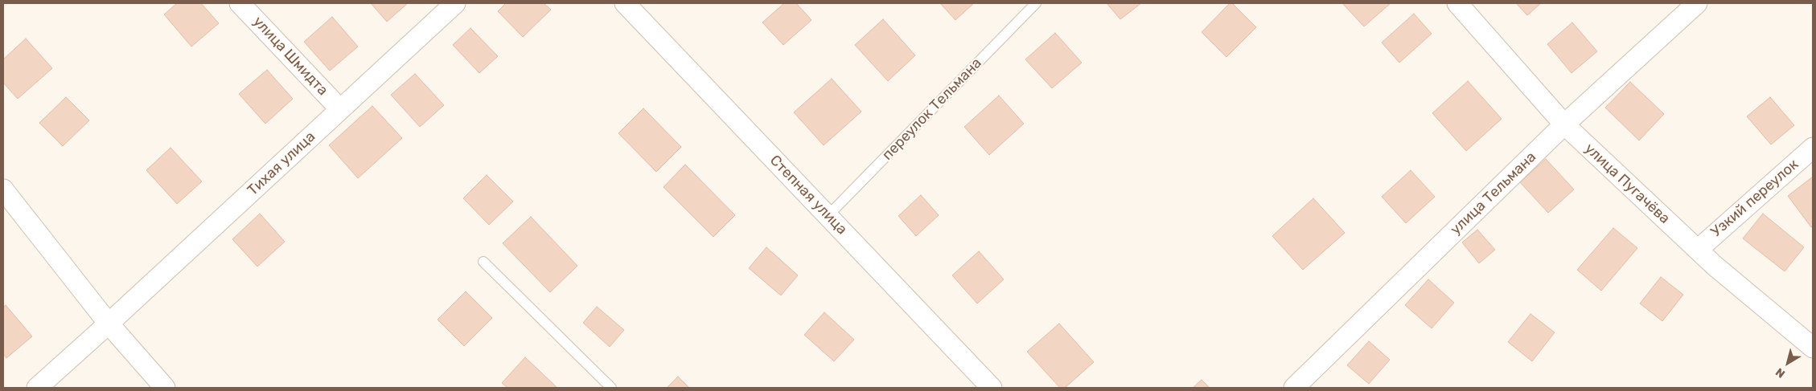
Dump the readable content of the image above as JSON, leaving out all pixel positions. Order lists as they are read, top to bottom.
{
  "streets": {
    "street": [
      "улица Шмидта",
      "Тихая улица",
      "улица Пугачёва",
      "улица Тельмана",
      "Степная улица",
      "Узкий переулок"
    ],
    "lane": ["переулок Тельмана"]
  },
  "crossings": [
    ["улица Шмидта", "Тихая улица"],
    ["переулок Тельмана", "Степная улица"],
    ["улица Пугачёва", "улица Тельмана"],
    ["улица Пугачёва", "Узкий переулок"]
  ],
  "north": "bottom left"
}
